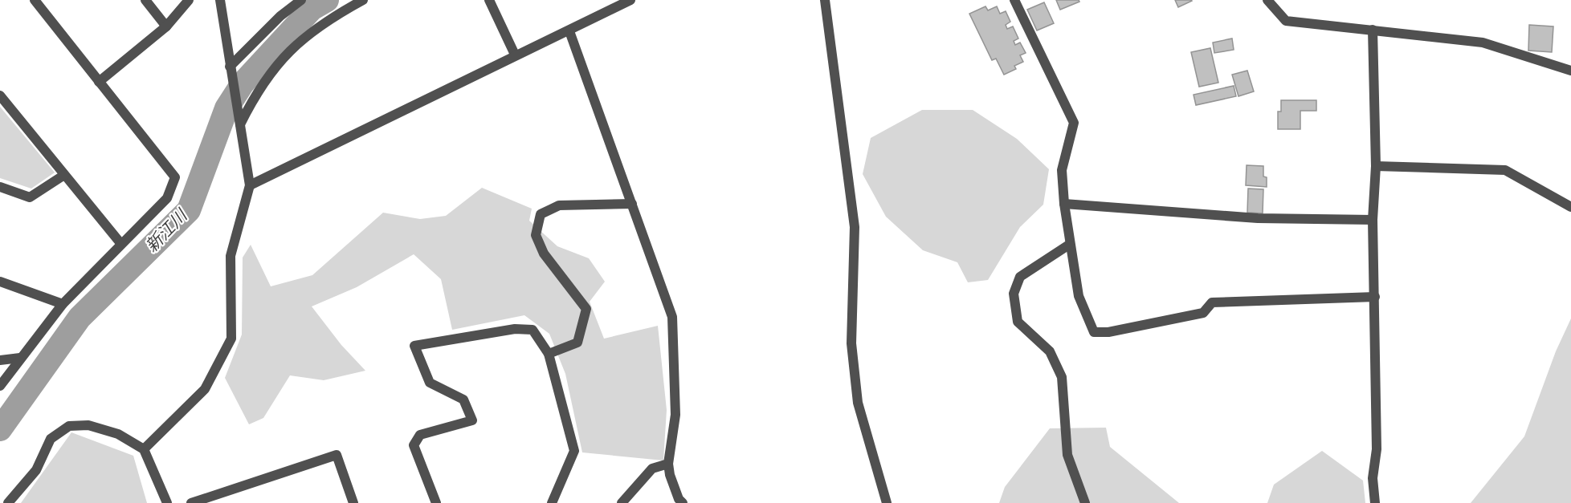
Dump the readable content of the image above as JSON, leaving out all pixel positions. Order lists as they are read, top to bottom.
{
  "water": ["新江川"]
}
